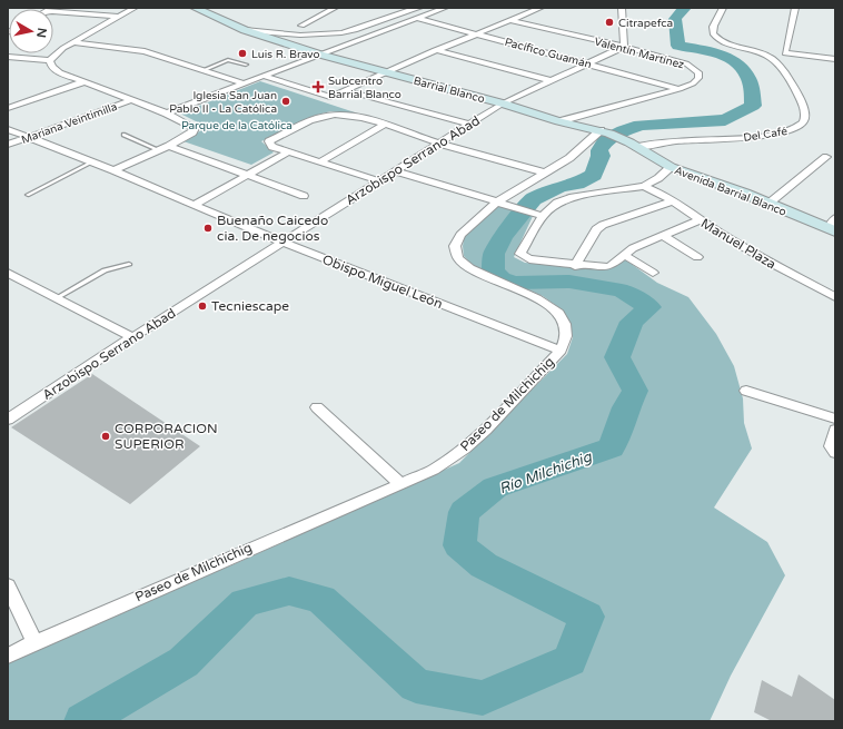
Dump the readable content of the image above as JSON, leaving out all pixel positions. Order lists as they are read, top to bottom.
{
  "streets": {
    "street": [
      "Pacífico Guamán",
      "Valentín Martínez",
      "Barrial Blanco",
      "Mariana Veintimilla",
      "Del Café",
      "Arzobispo Serrano Abad",
      "Avenida Barrial Blanco",
      "Manuel Plaza",
      "Obispo Miguel León",
      "Paseo de Milchichig"
    ]
  },
  "crossings": [
    ["Pacífico Guamán", "Valentín Martínez"],
    ["Pacífico Guamán", "Arzobispo Serrano Abad"],
    ["Valentín Martínez", "Barrial Blanco"],
    ["Valentín Martínez", "Arzobispo Serrano Abad"],
    ["Barrial Blanco", "Del Café"],
    ["Barrial Blanco", "Arzobispo Serrano Abad"],
    ["Barrial Blanco", "Avenida Barrial Blanco"],
    ["Barrial Blanco", "Paseo de Milchichig"],
    ["Mariana Veintimilla", "Obispo Miguel León"],
    ["Del Café", "Avenida Barrial Blanco"],
    ["Arzobispo Serrano Abad", "Obispo Miguel León"],
    ["Obispo Miguel León", "Paseo de Milchichig"]
  ],
  "water": ["Río Milchichig"],
  "parks": ["Parque de la Católica"],
  "places": {
    "other": [
      "Citrapefca",
      "Luis R. Bravo",
      "Iglesia San Juan Pablo II - La Católica",
      "Buenaño Caicedo cia. De negocios",
      "Tecniescape",
      "CORPORACION SUPERIOR"
    ],
    "health": ["Subcentro Barrial Blanco"]
  },
  "north": "right"
}
